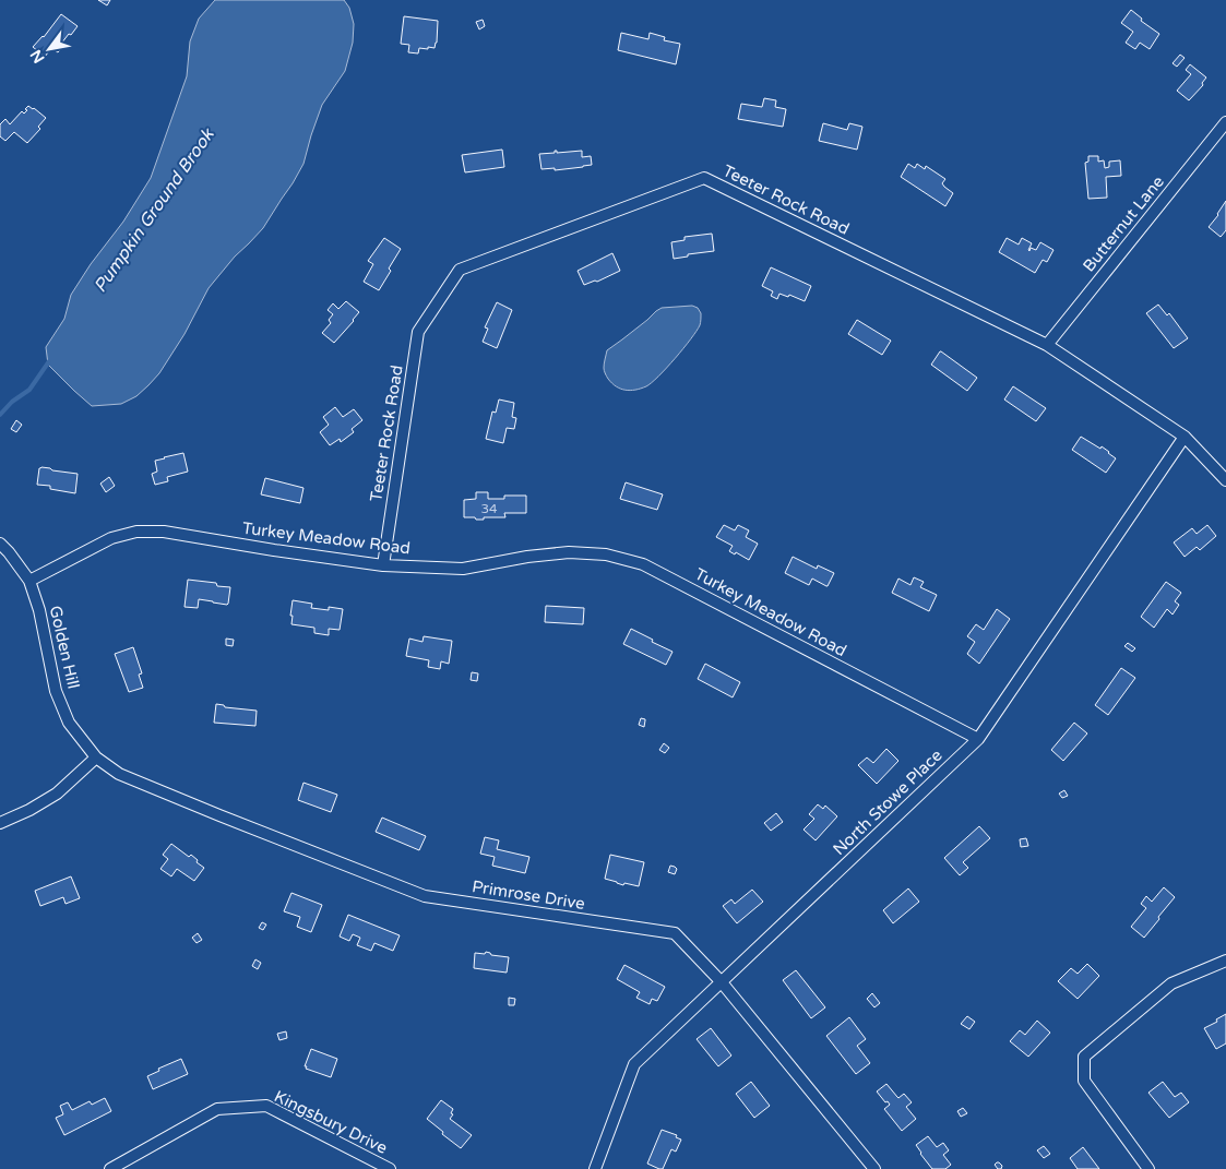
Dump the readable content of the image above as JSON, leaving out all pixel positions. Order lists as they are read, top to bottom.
{
  "streets": {
    "street": [
      "Teeter Rock Road",
      "Butternut Lane",
      "Turkey Meadow Road",
      "Golden Hill",
      "North Stowe Place",
      "Primrose Drive",
      "Kingsbury Drive"
    ]
  },
  "crossings": [
    ["Teeter Rock Road", "Butternut Lane"],
    ["Teeter Rock Road", "Turkey Meadow Road"],
    ["Teeter Rock Road", "North Stowe Place"],
    ["Turkey Meadow Road", "Golden Hill"],
    ["Turkey Meadow Road", "North Stowe Place"],
    ["Golden Hill", "Primrose Drive"],
    ["North Stowe Place", "Primrose Drive"]
  ],
  "water": ["Pumpkin Ground Brook"],
  "house_numbers": ["34"],
  "north": "bottom left"
}
